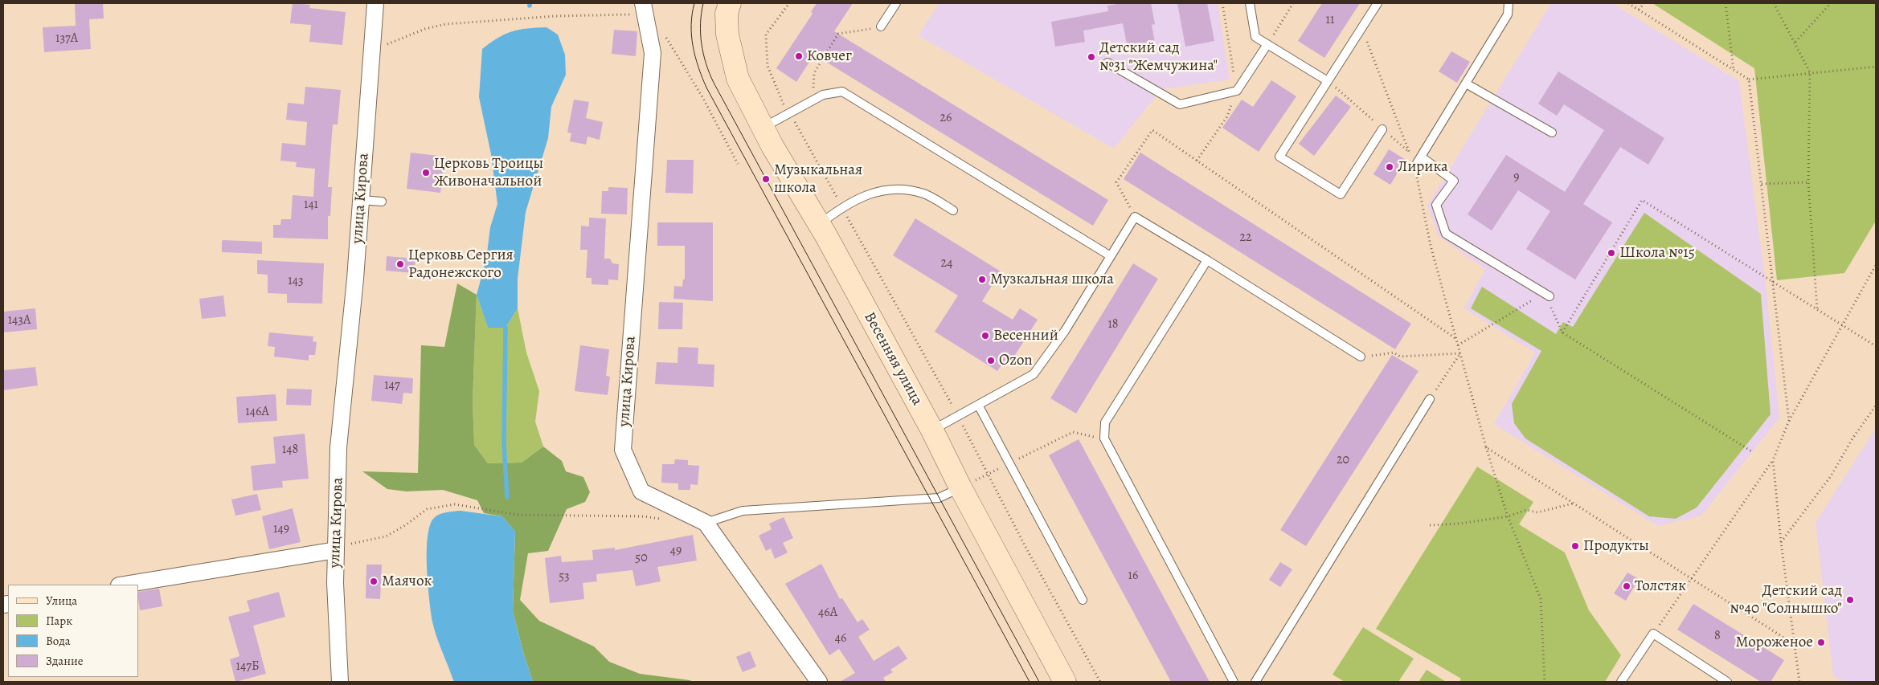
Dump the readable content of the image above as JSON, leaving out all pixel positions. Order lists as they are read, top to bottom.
{
  "streets": {
    "main road": ["Весенняя улица"],
    "street": ["улица Кирова"]
  },
  "places": [
    "Ковчег",
    "Детский сад №31 \"Жемчужина\"",
    "Лирика",
    "Церковь Троицы Живоначальной",
    "Музыкальная школа",
    "Школа №15",
    "Церковь Сергия Радонежского",
    "Музкальная школа",
    "Весенний",
    "Ozon",
    "Продукты",
    "Маячок",
    "Толстяк",
    "Детский сад №40 \"Солнышко\"",
    "Мороженое"
  ],
  "house_numbers": [
    "11",
    "137А",
    "26",
    "9",
    "141",
    "22",
    "24",
    "143",
    "143А",
    "18",
    "147",
    "146А",
    "148",
    "20",
    "149",
    "49",
    "50",
    "16",
    "53",
    "46А",
    "8",
    "46",
    "147Б"
  ],
  "legend": [
    "Улица",
    "Парк",
    "Вода",
    "Здание"
  ]
}
